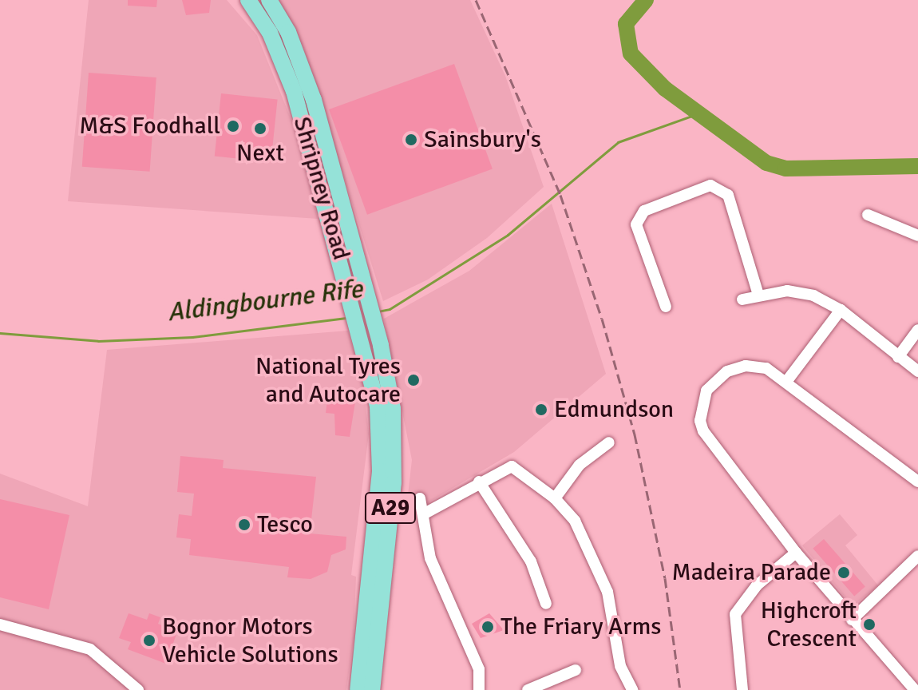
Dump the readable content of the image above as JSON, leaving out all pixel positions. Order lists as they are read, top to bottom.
{
  "streets": {
    "main road": ["Shripney Road", "A29"]
  },
  "water": ["Aldingbourne Rife"],
  "places": [
    "M&S Foodhall",
    "Next",
    "Sainsbury's",
    "National Tyres and Autocare",
    "Edmundson",
    "Tesco",
    "Madeira Parade",
    "Highcroft Crescent",
    "The Friary Arms",
    "Bognor Motors Vehicle Solutions"
  ]
}
